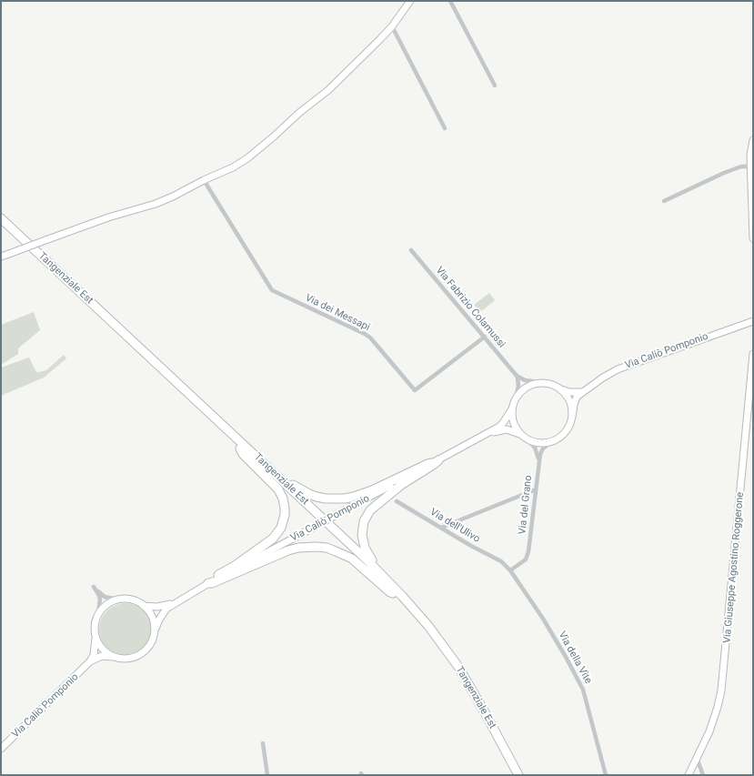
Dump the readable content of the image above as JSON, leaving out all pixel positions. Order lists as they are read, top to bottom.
{
  "streets": {
    "highway": ["Tangenziale Est"],
    "street": [
      "Via Fabrizio Colamussi",
      "Via dei Messapi",
      "Via Caliò Pomponio",
      "Via del Grano",
      "Via dell'Ulivo",
      "Via Giuseppe Agostino Roggerone",
      "Via della Vite"
    ]
  },
  "crossings": [
    ["Via Fabrizio Colamussi", "Via dei Messapi"],
    ["Via del Grano", "Via dell'Ulivo"],
    ["Via del Grano", "Via della Vite"],
    ["Via dell'Ulivo", "Via della Vite"]
  ]
}
